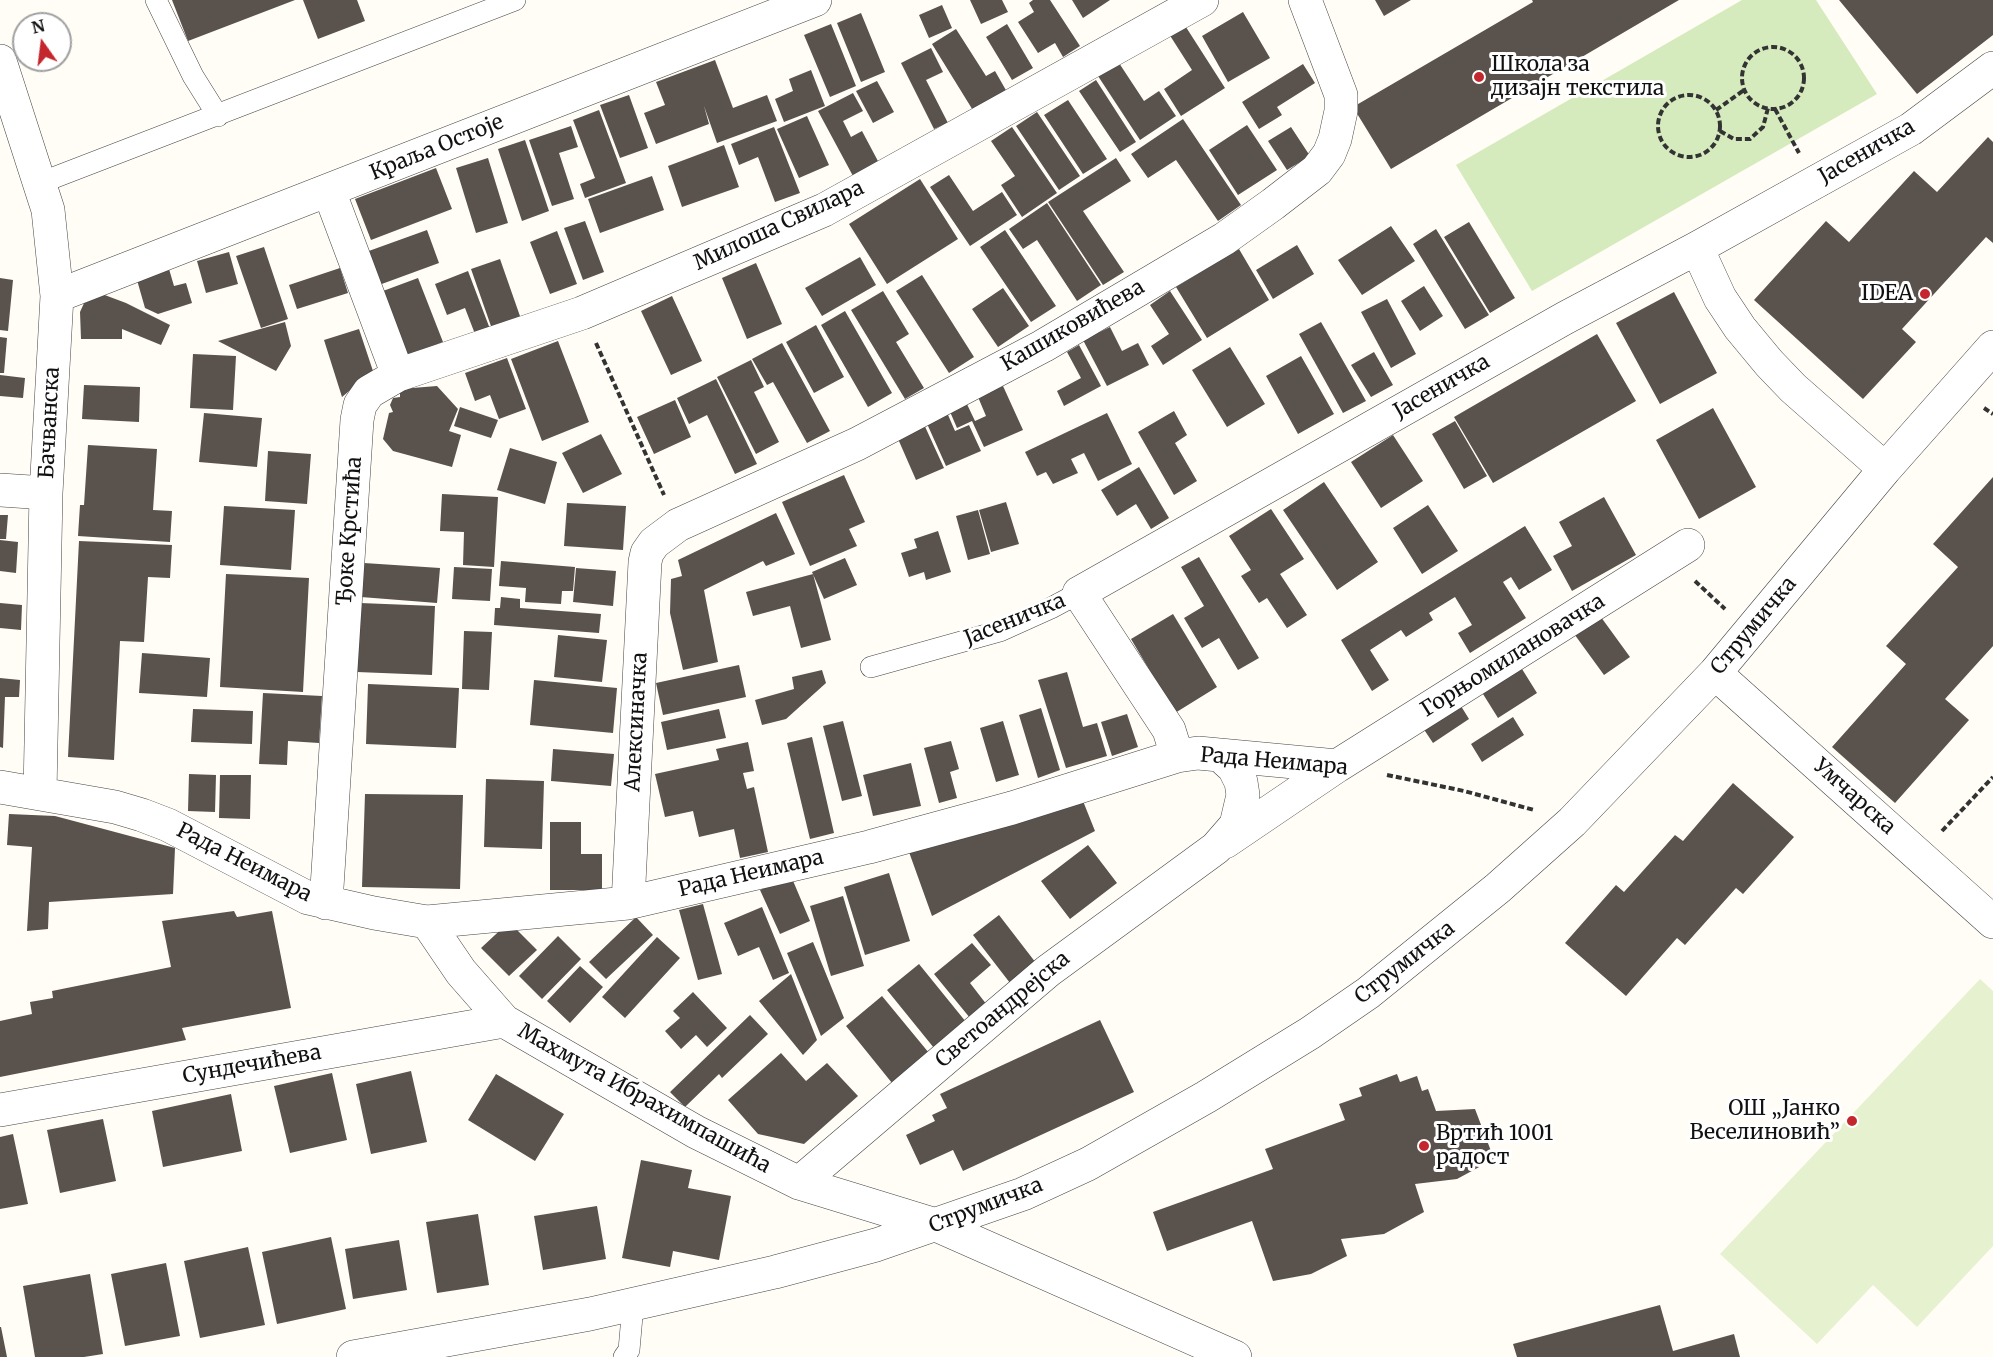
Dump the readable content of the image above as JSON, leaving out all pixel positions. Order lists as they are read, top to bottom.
{
  "streets": {
    "street": [
      "Краља Остоје",
      "Јасеничка",
      "Милоша Свилара",
      "Кашиковићева",
      "Бачванска",
      "Ђоке Крстића",
      "Струмичка",
      "Горњомилановачка",
      "Алексиначка",
      "Рада Неимара",
      "Умчарска",
      "Светоандрејска",
      "Сундечићева",
      "Махмута Ибрахимпашића"
    ]
  },
  "crossings": [
    ["Краља Остоје", "Бачванска"],
    ["Милоша Свилара", "Ђоке Крстића"],
    ["Кашиковићева", "Алексиначка"],
    ["Бачванска", "Рада Неимара"],
    ["Ђоке Крстића", "Рада Неимара"],
    ["Струмичка", "Умчарска"],
    ["Струмичка", "Махмута Ибрахимпашића"],
    ["Горњомилановачка", "Рада Неимара"],
    ["Горњомилановачка", "Светоандрејска"],
    ["Алексиначка", "Рада Неимара"],
    ["Рада Неимара", "Светоандрејска"],
    ["Рада Неимара", "Махмута Ибрахимпашића"],
    ["Светоандрејска", "Махмута Ибрахимпашића"],
    ["Сундечићева", "Махмута Ибрахимпашића"]
  ],
  "places": [
    "Школа за дизајн текстила",
    "IDEA",
    "ОШ „Јанко Веселиновић”",
    "Вртић 1001 радост"
  ],
  "north": "top"
}
